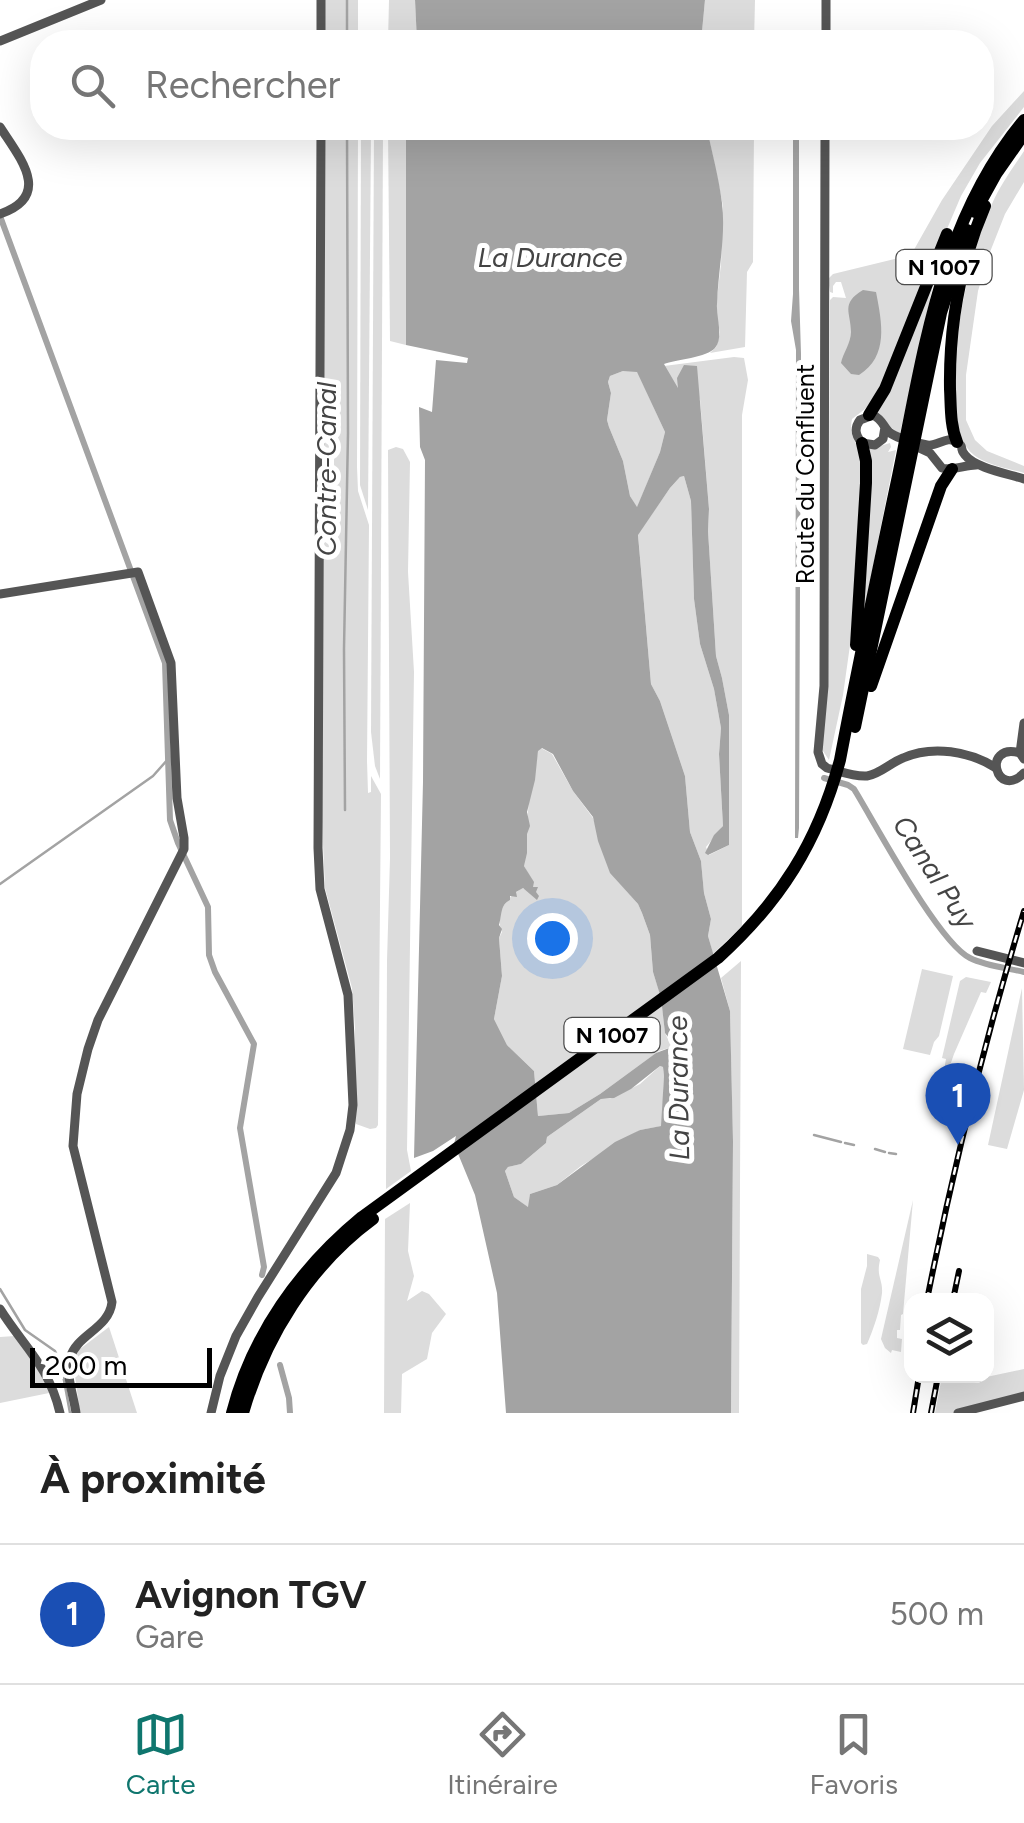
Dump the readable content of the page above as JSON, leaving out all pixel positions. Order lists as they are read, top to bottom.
{
  "streets": {
    "highway": ["N 1007"],
    "street": ["Route du Confluent"]
  },
  "water": ["La Durance", "Contre-Canal", "Canal Puy"],
  "scale_bar": "200 m",
  "page": {
    "search": "Rechercher",
    "pins": "1",
    "scale": "200 m",
    "heading": "À proximité",
    "list": [
      {
        "mark": "1",
        "name": "Avignon TGV",
        "note": "Gare",
        "value": "500 m"
      }
    ],
    "nav": ["Carte", "Itinéraire", "Favoris"]
  }
}
